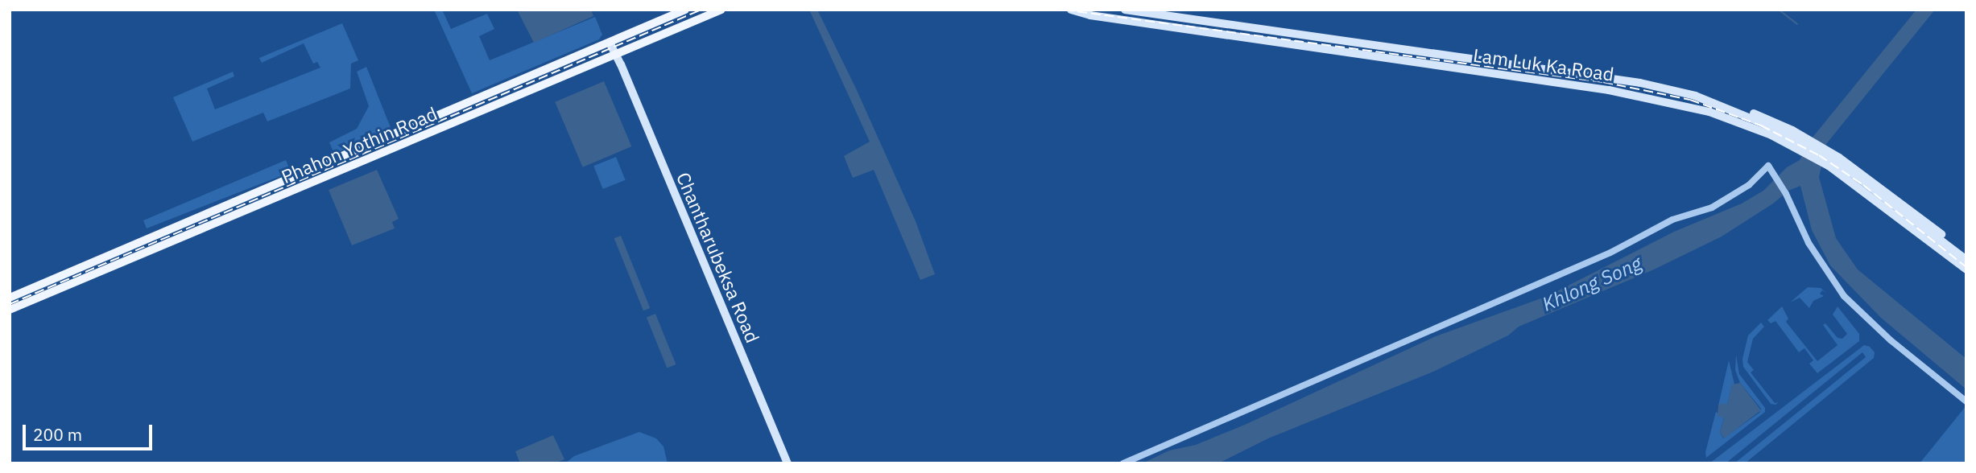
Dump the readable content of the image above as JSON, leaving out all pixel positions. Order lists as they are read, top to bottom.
{
  "streets": {
    "main road": ["Lam Luk Ka Road", "Phahon Yothin Road", "Chantharubeksa Road"]
  },
  "crossings": [
    ["Phahon Yothin Road", "Chantharubeksa Road"]
  ],
  "water": ["Khlong Song"],
  "scale_bar": "200 m"
}
